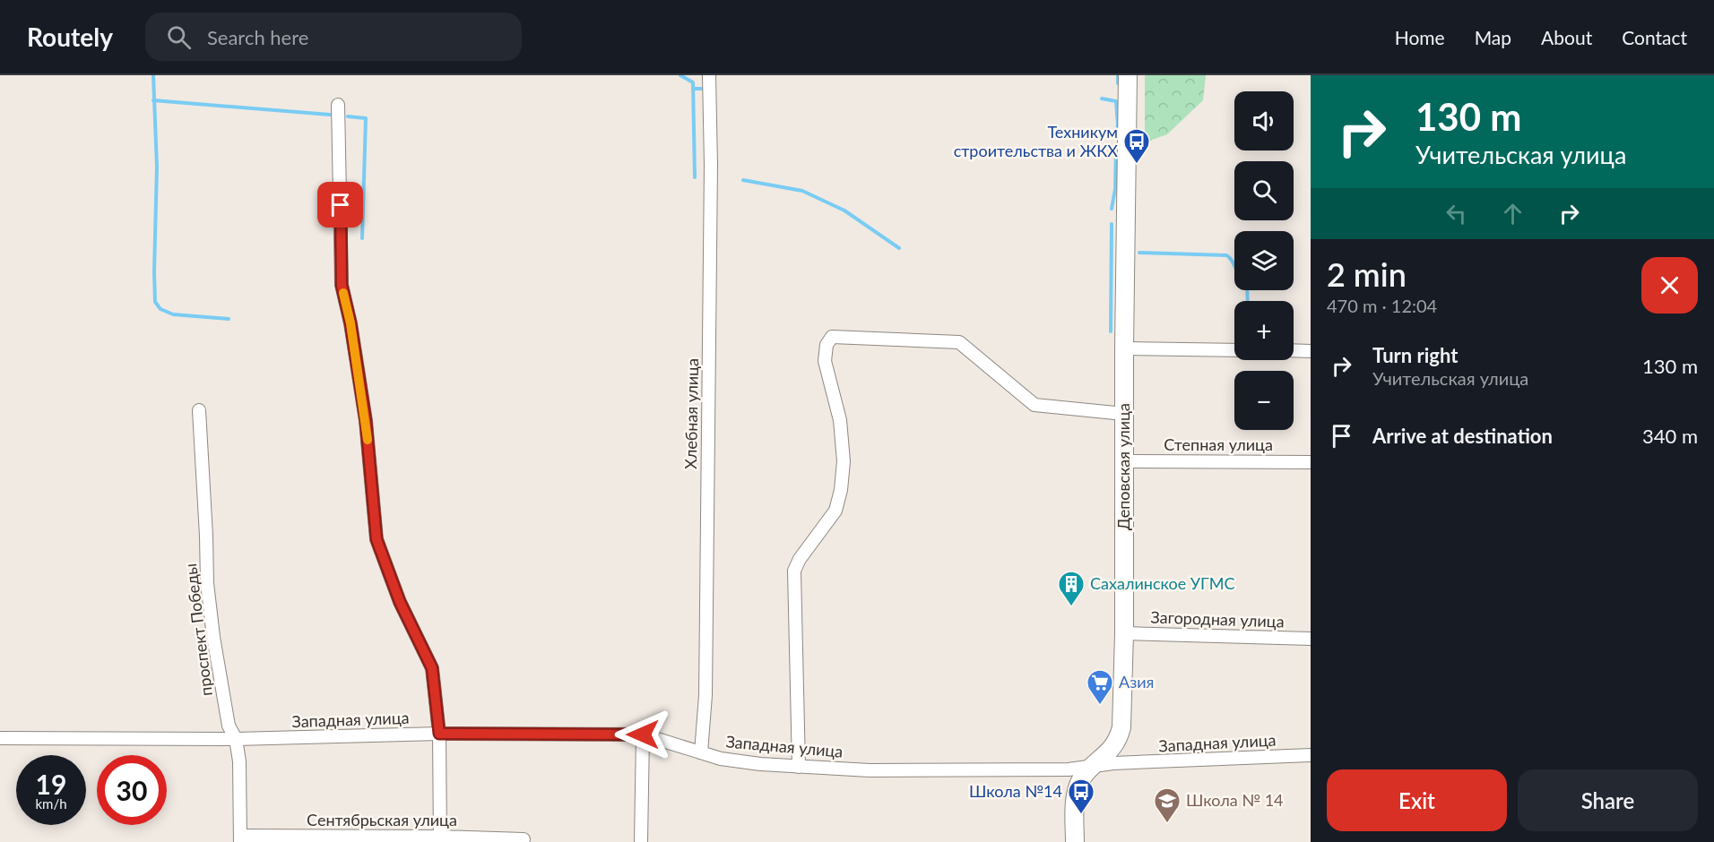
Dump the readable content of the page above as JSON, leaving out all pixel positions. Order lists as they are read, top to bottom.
{
  "streets": {
    "street": [
      "Хлебная улица",
      "Степная улица",
      "Деповская улица",
      "Загородная улица",
      "проспект Победы",
      "Западная улица",
      "Сентябрьская улица"
    ]
  },
  "crossings": [
    ["Хлебная улица", "Западная улица"],
    ["Степная улица", "Деповская улица"],
    ["Деповская улица", "Загородная улица"],
    ["Деповская улица", "Западная улица"],
    ["проспект Победы", "Западная улица"],
    ["проспект Победы", "Сентябрьская улица"]
  ],
  "places": {
    "bus stop": ["Техникум строительства и ЖКХ", "Школа №14"],
    "building": ["Сахалинское УГМС"],
    "supermarket": ["Азия"],
    "school or university": ["Школа № 14"]
  },
  "page": {
    "header": "Routely",
    "search": "Search here",
    "nav": [
      "Home",
      "Map",
      "About",
      "Contact"
    ],
    "turn": ["130 m", "Учительская улица"],
    "map_buttons": ["+", "−"],
    "heading": ["2 min", "470 m · 12:04"],
    "list": [
      {
        "name": "Turn right",
        "note": "Учительская улица",
        "value": "130 m"
      },
      {
        "name": "Arrive at destination",
        "value": "340 m"
      }
    ],
    "speed": "19 km/h",
    "limit": "30",
    "buttons": ["Exit", "Share"]
  }
}
